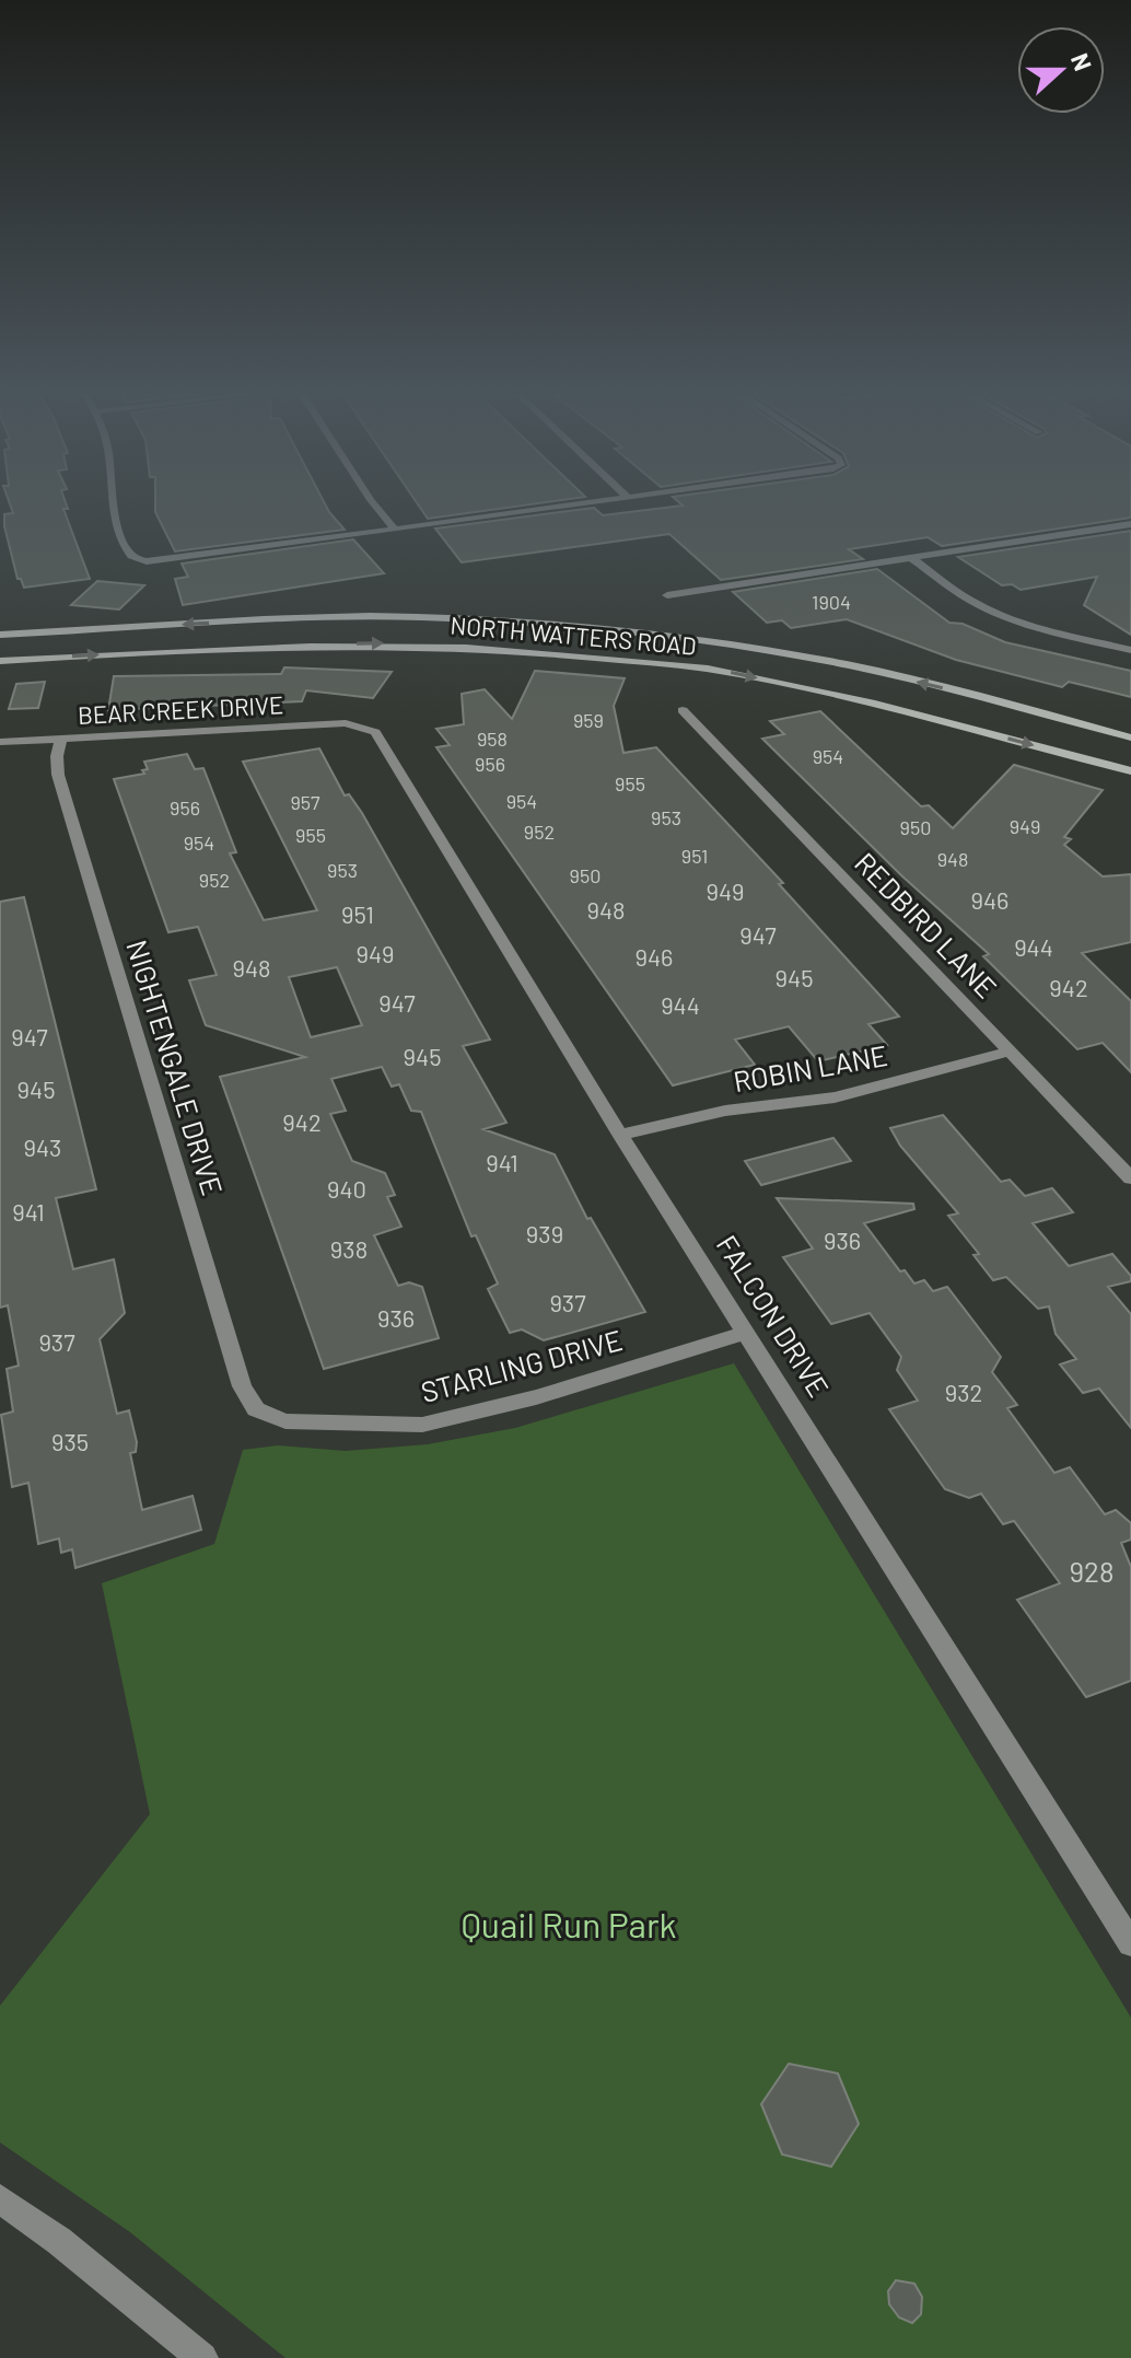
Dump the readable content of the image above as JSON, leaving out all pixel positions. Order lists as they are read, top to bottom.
{
  "streets": {
    "main road": ["NORTH WATTERS ROAD"],
    "street": [
      "BEAR CREEK DRIVE",
      "REDBIRD LANE",
      "NIGHTENGALE DRIVE",
      "ROBIN LANE",
      "FALCON DRIVE",
      "STARLING DRIVE"
    ]
  },
  "crossings": [
    ["BEAR CREEK DRIVE", "NIGHTENGALE DRIVE"],
    ["BEAR CREEK DRIVE", "FALCON DRIVE"],
    ["REDBIRD LANE", "ROBIN LANE"],
    ["NIGHTENGALE DRIVE", "STARLING DRIVE"],
    ["ROBIN LANE", "FALCON DRIVE"],
    ["FALCON DRIVE", "STARLING DRIVE"]
  ],
  "parks": ["Quail Run Park"],
  "house_numbers": [
    "1904",
    "959",
    "958",
    "954",
    "956",
    "955",
    "954",
    "957",
    "956",
    "953",
    "949",
    "950",
    "952",
    "955",
    "954",
    "951",
    "948",
    "953",
    "950",
    "952",
    "949",
    "946",
    "948",
    "951",
    "947",
    "944",
    "949",
    "946",
    "948",
    "945",
    "942",
    "947",
    "944",
    "947",
    "945",
    "945",
    "942",
    "943",
    "941",
    "940",
    "941",
    "939",
    "936",
    "938",
    "937",
    "936",
    "937",
    "932",
    "935",
    "928"
  ],
  "north": "right"
}
